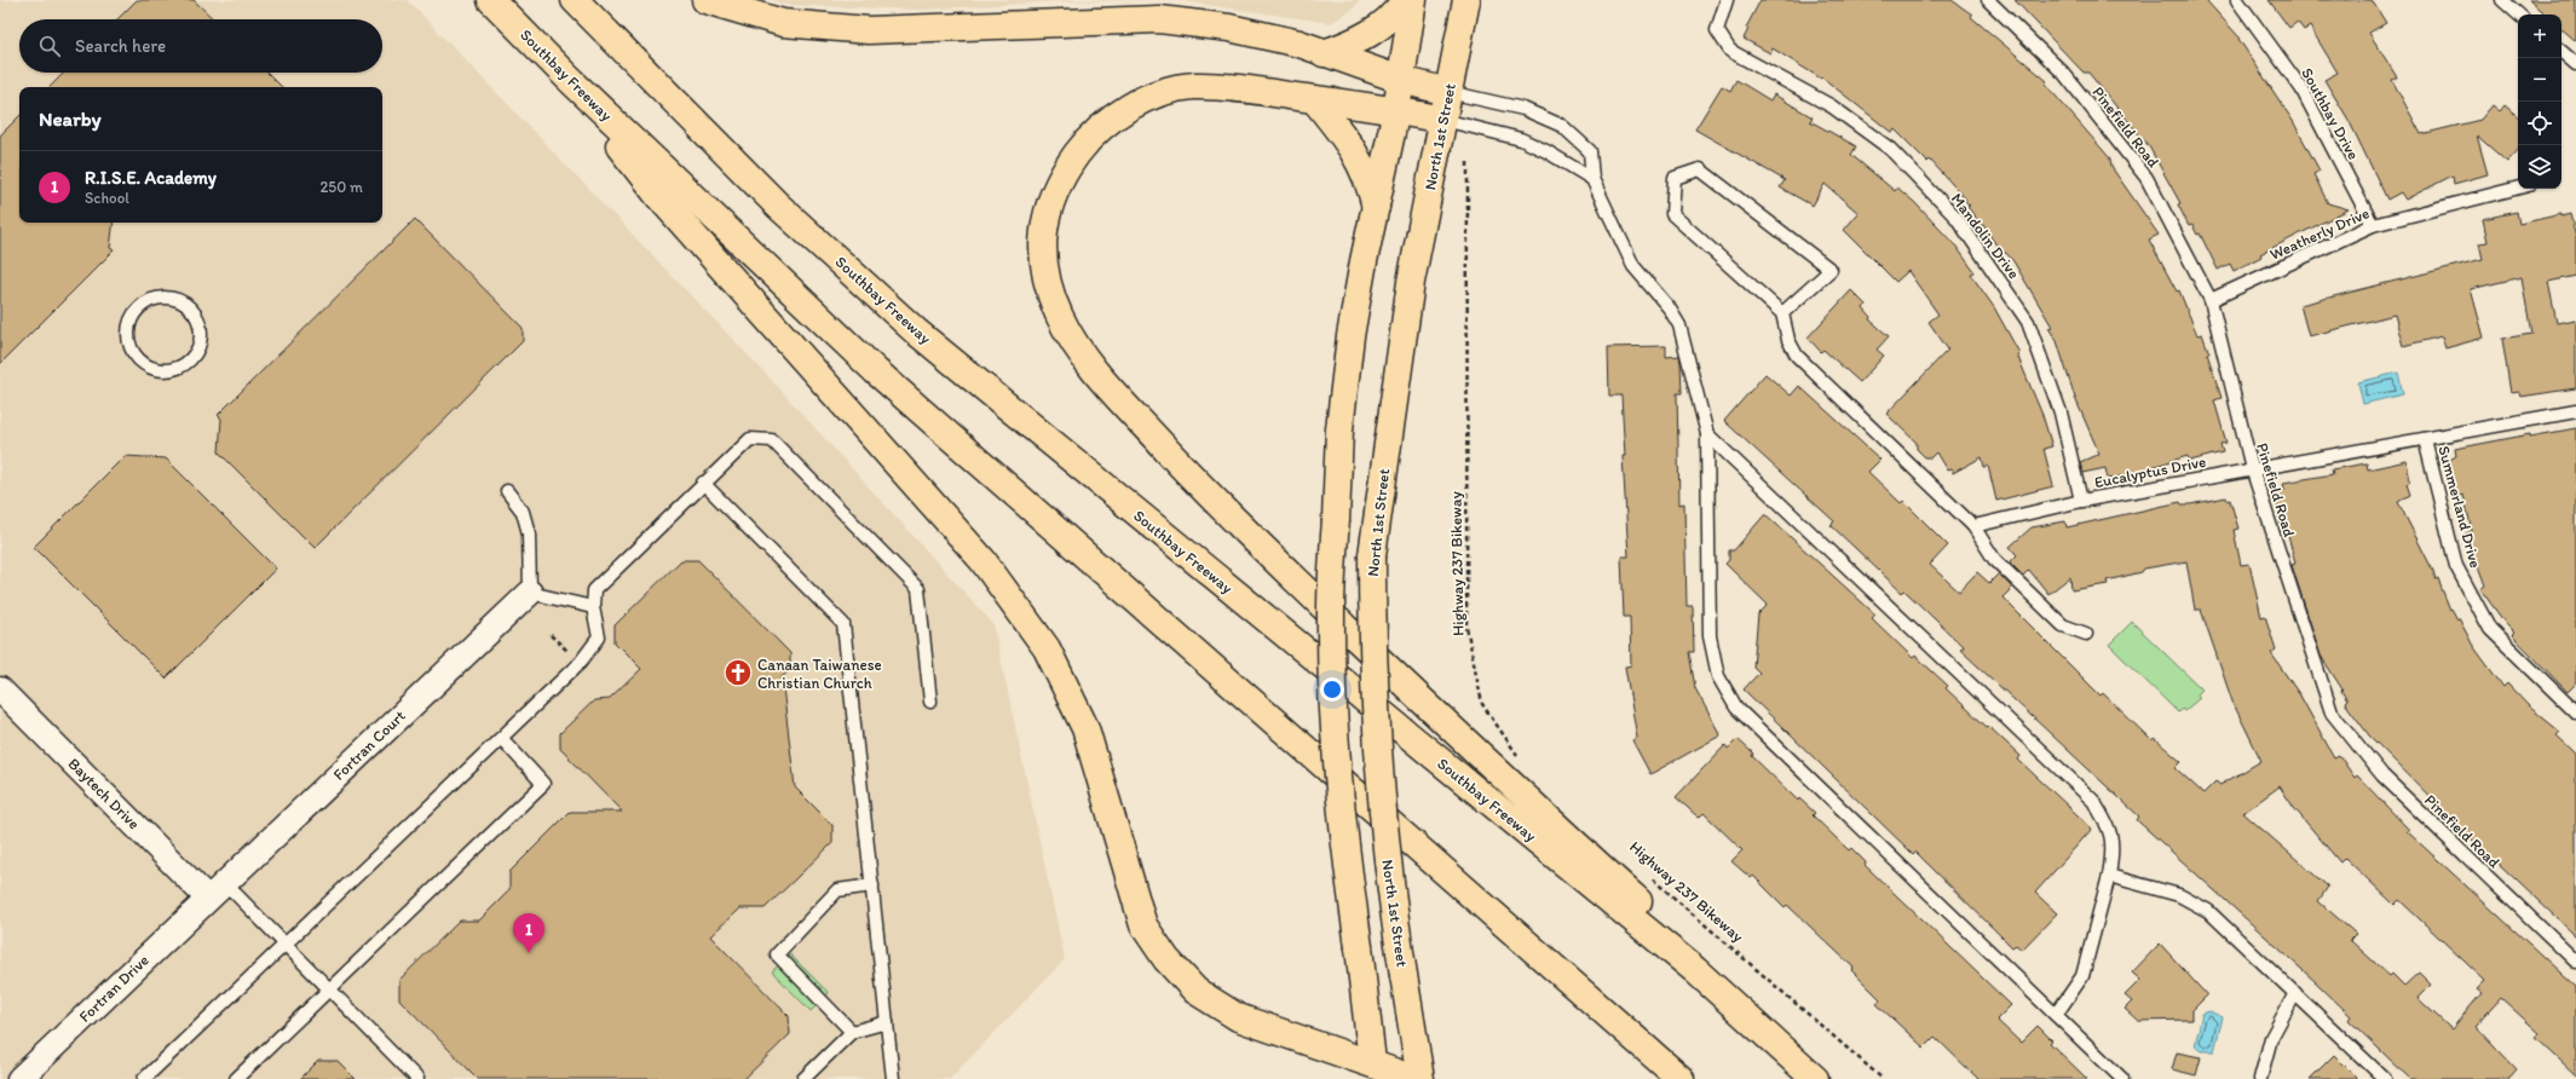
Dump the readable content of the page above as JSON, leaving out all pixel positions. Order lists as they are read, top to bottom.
{
  "streets": {
    "main road": ["Southbay Freeway", "North 1st Street"],
    "street": ["Fortran Court", "Baytech Drive", "Fortran Drive"],
    "lane": [
      "Southbay Drive",
      "Pinefield Road",
      "Weatherly Drive",
      "Mandolin Drive",
      "Eucalyptus Drive",
      "Summerland Drive"
    ],
    "path": ["Highway 237 Bikeway"]
  },
  "crossings": [
    ["Southbay Drive", "Weatherly Drive"],
    ["Pinefield Road", "Weatherly Drive"],
    ["Pinefield Road", "Eucalyptus Drive"],
    ["Mandolin Drive", "Eucalyptus Drive"],
    ["Eucalyptus Drive", "Summerland Drive"],
    ["Fortran Court", "Baytech Drive"],
    ["Fortran Court", "Fortran Drive"],
    ["Baytech Drive", "Fortran Drive"]
  ],
  "places": {
    "church": ["Canaan Taiwanese Christian Church"]
  },
  "page": {
    "map_buttons": ["+", "−"],
    "search": "Search here",
    "heading": "Nearby",
    "list": [
      {
        "mark": "1",
        "name": "R.I.S.E. Academy",
        "note": "School",
        "value": "250 m"
      }
    ],
    "pins": "1"
  }
}
